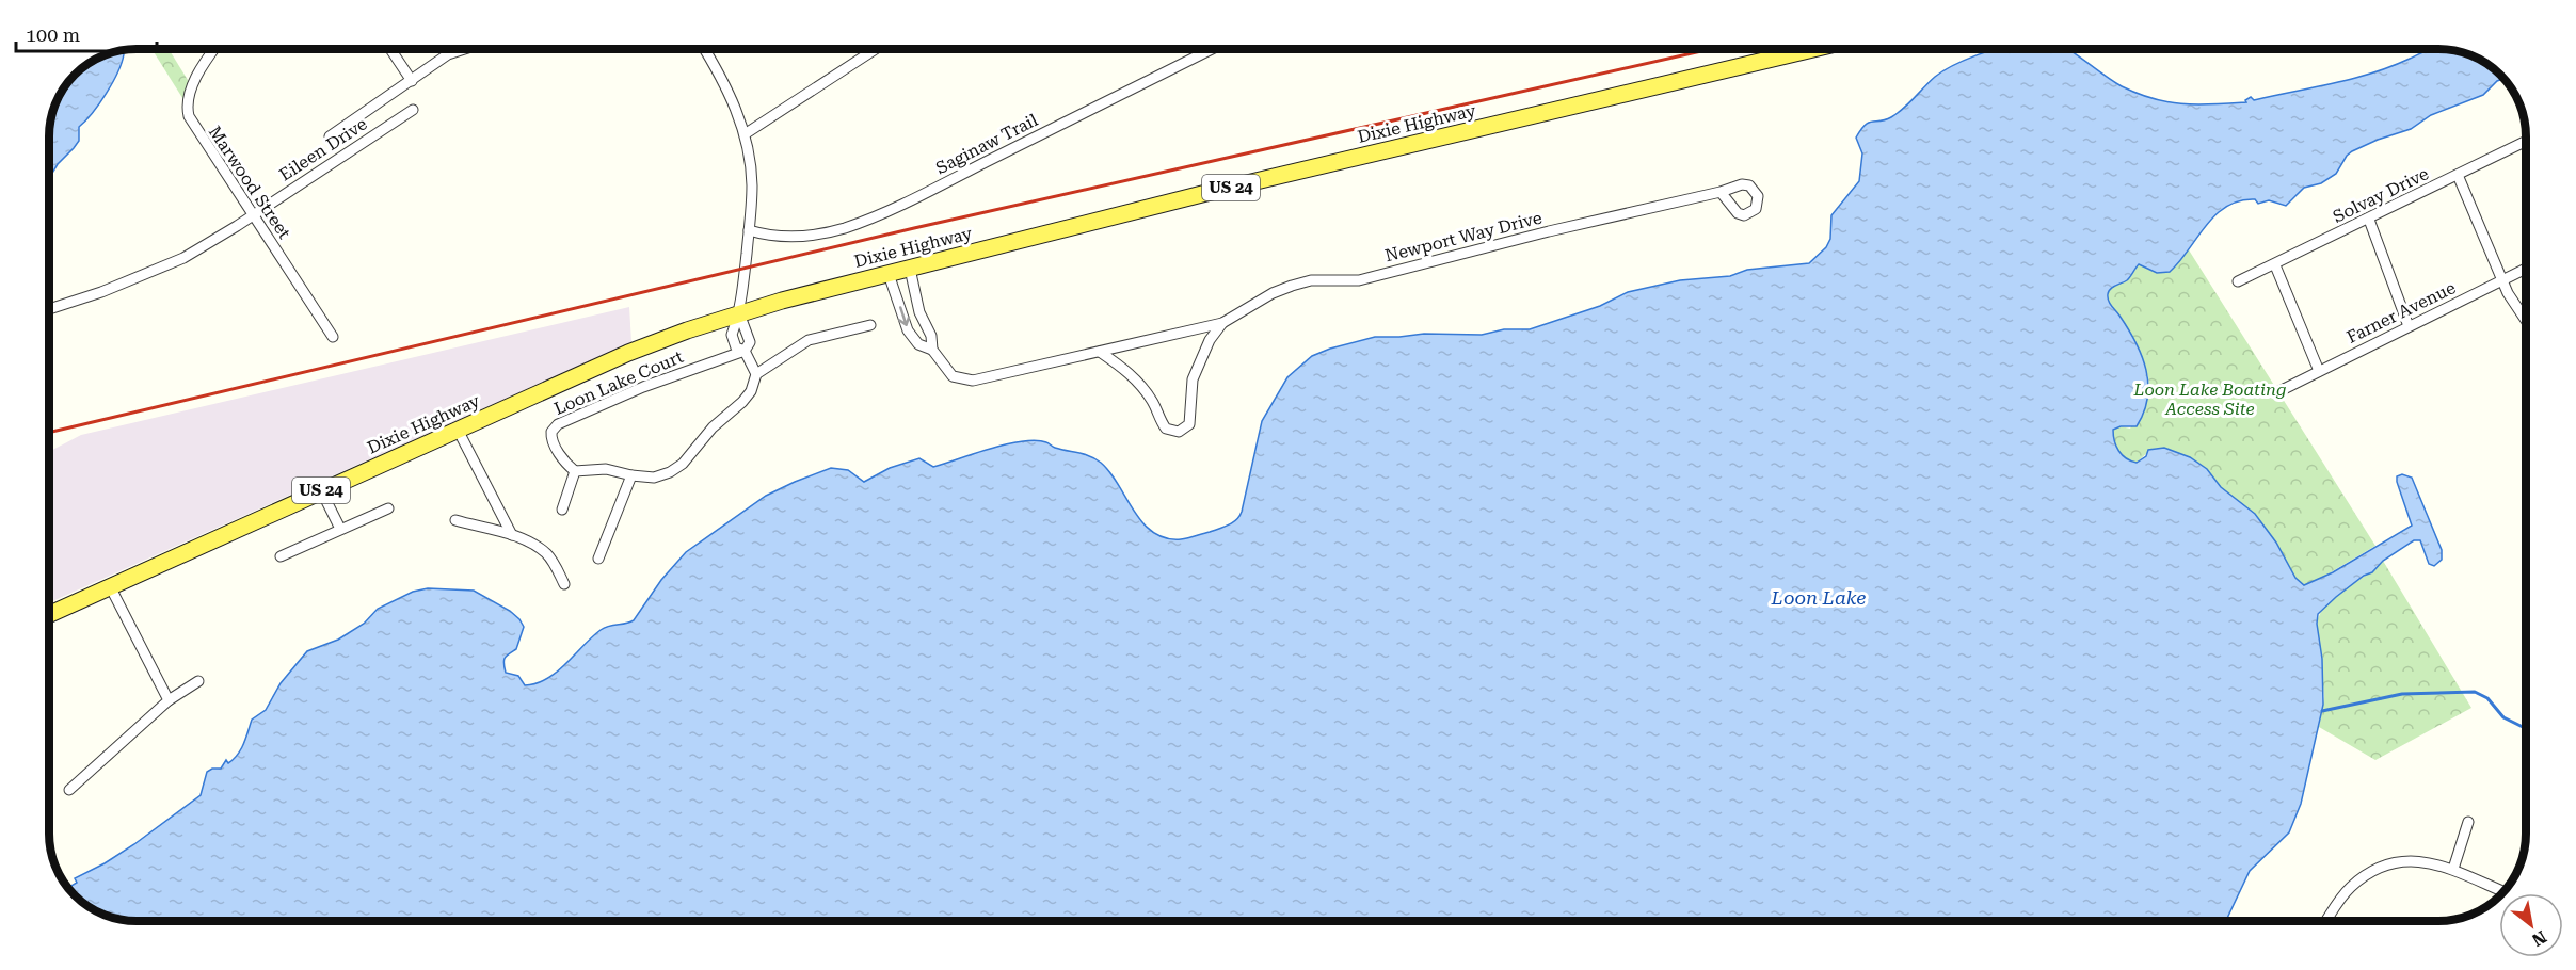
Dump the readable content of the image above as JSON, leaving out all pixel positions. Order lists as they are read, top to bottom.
{
  "streets": {
    "main road": ["Dixie Highway", "US 24"],
    "street": [
      "Saginaw Trail",
      "Eileen Drive",
      "Marwood Street",
      "Solvay Drive",
      "Newport Way Drive",
      "Farner Avenue",
      "Loon Lake Court"
    ]
  },
  "crossings": [
    ["Dixie Highway", "Newport Way Drive"],
    ["Eileen Drive", "Marwood Street"]
  ],
  "water": ["Loon Lake"],
  "parks": ["Loon Lake Boating Access Site"],
  "scale_bar": "100 m",
  "north": "bottom right"
}
